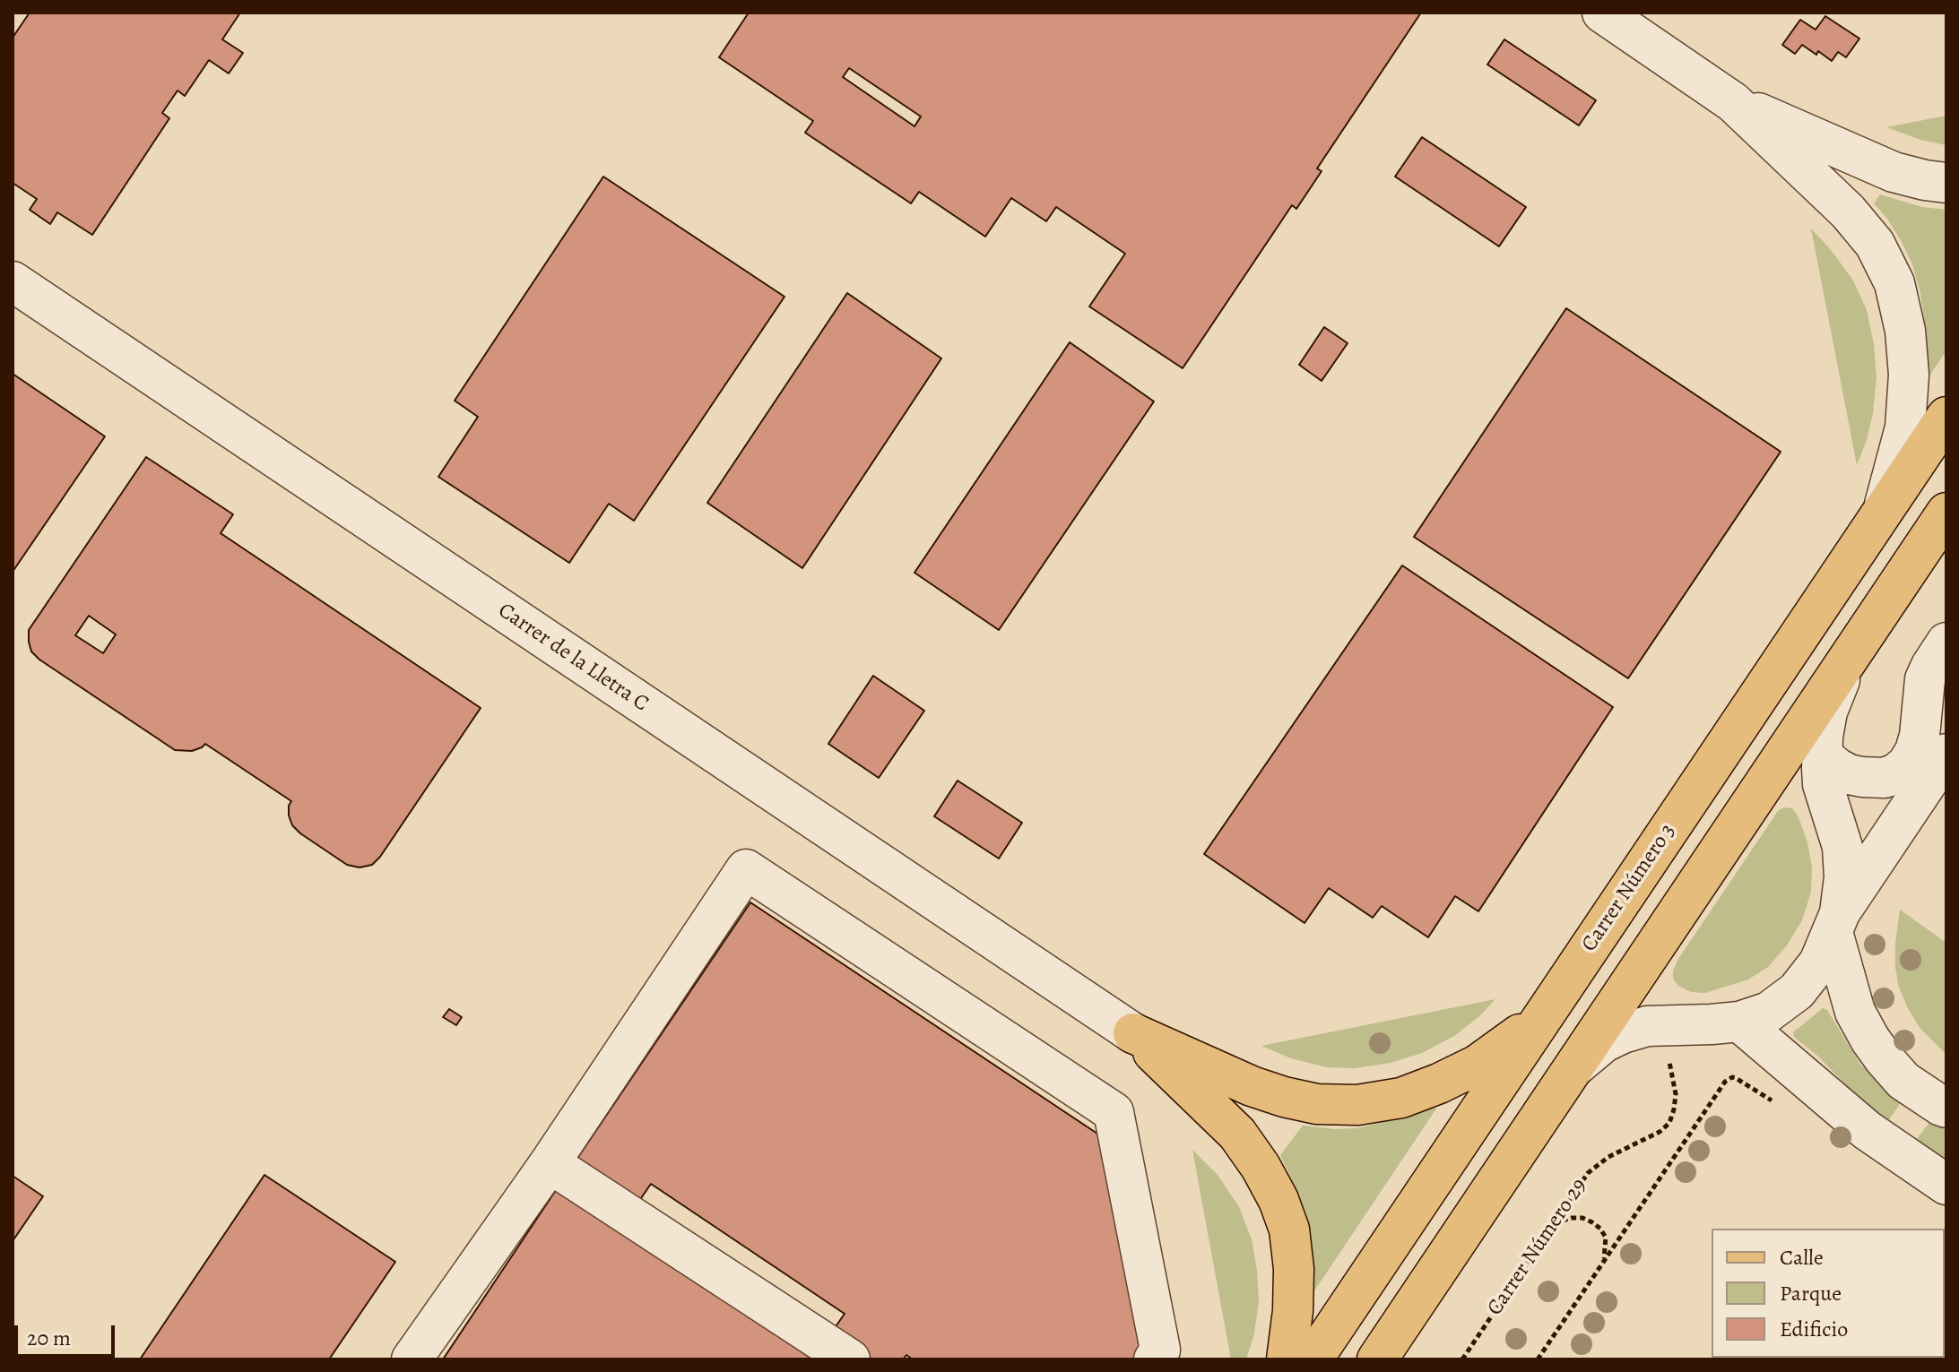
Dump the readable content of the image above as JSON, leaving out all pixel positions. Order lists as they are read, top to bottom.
{
  "streets": {
    "main road": ["Carrer Número 3"],
    "street": ["Carrer de la Lletra C"],
    "path": ["Carrer Número 29"]
  },
  "legend": ["Calle", "Parque", "Edificio"],
  "scale_bar": "20 m"
}
